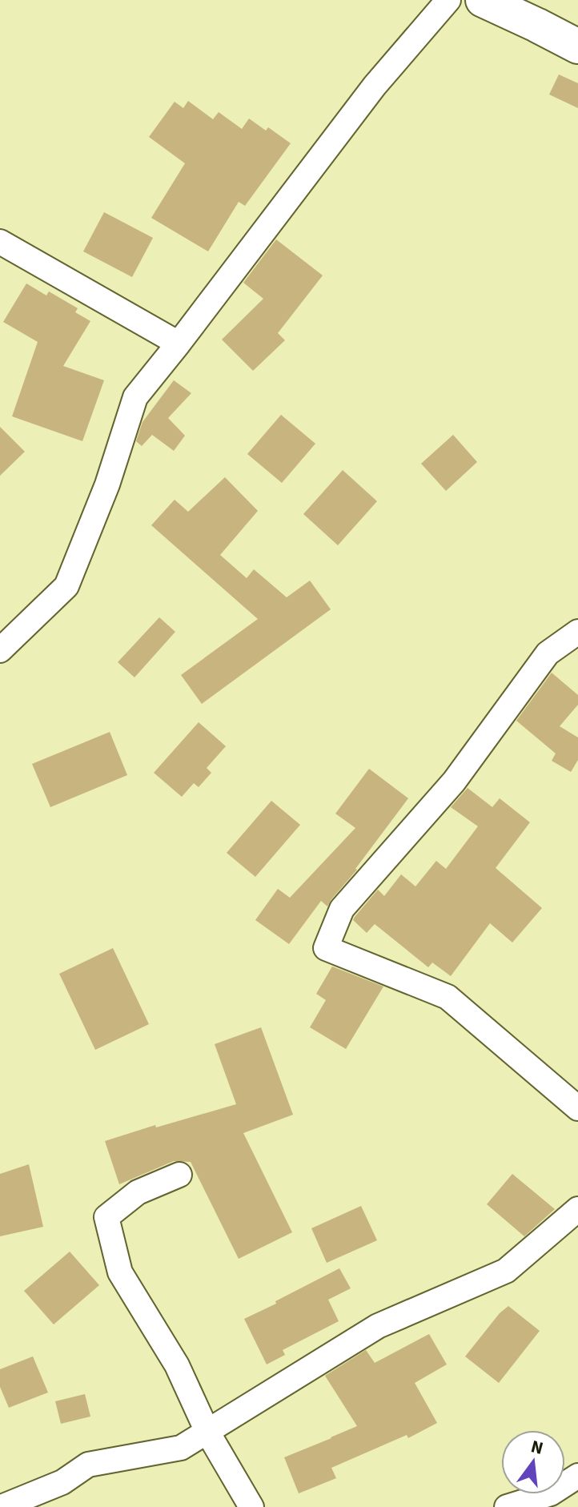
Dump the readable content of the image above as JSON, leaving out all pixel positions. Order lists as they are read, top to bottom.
{
  "north": "top"
}
